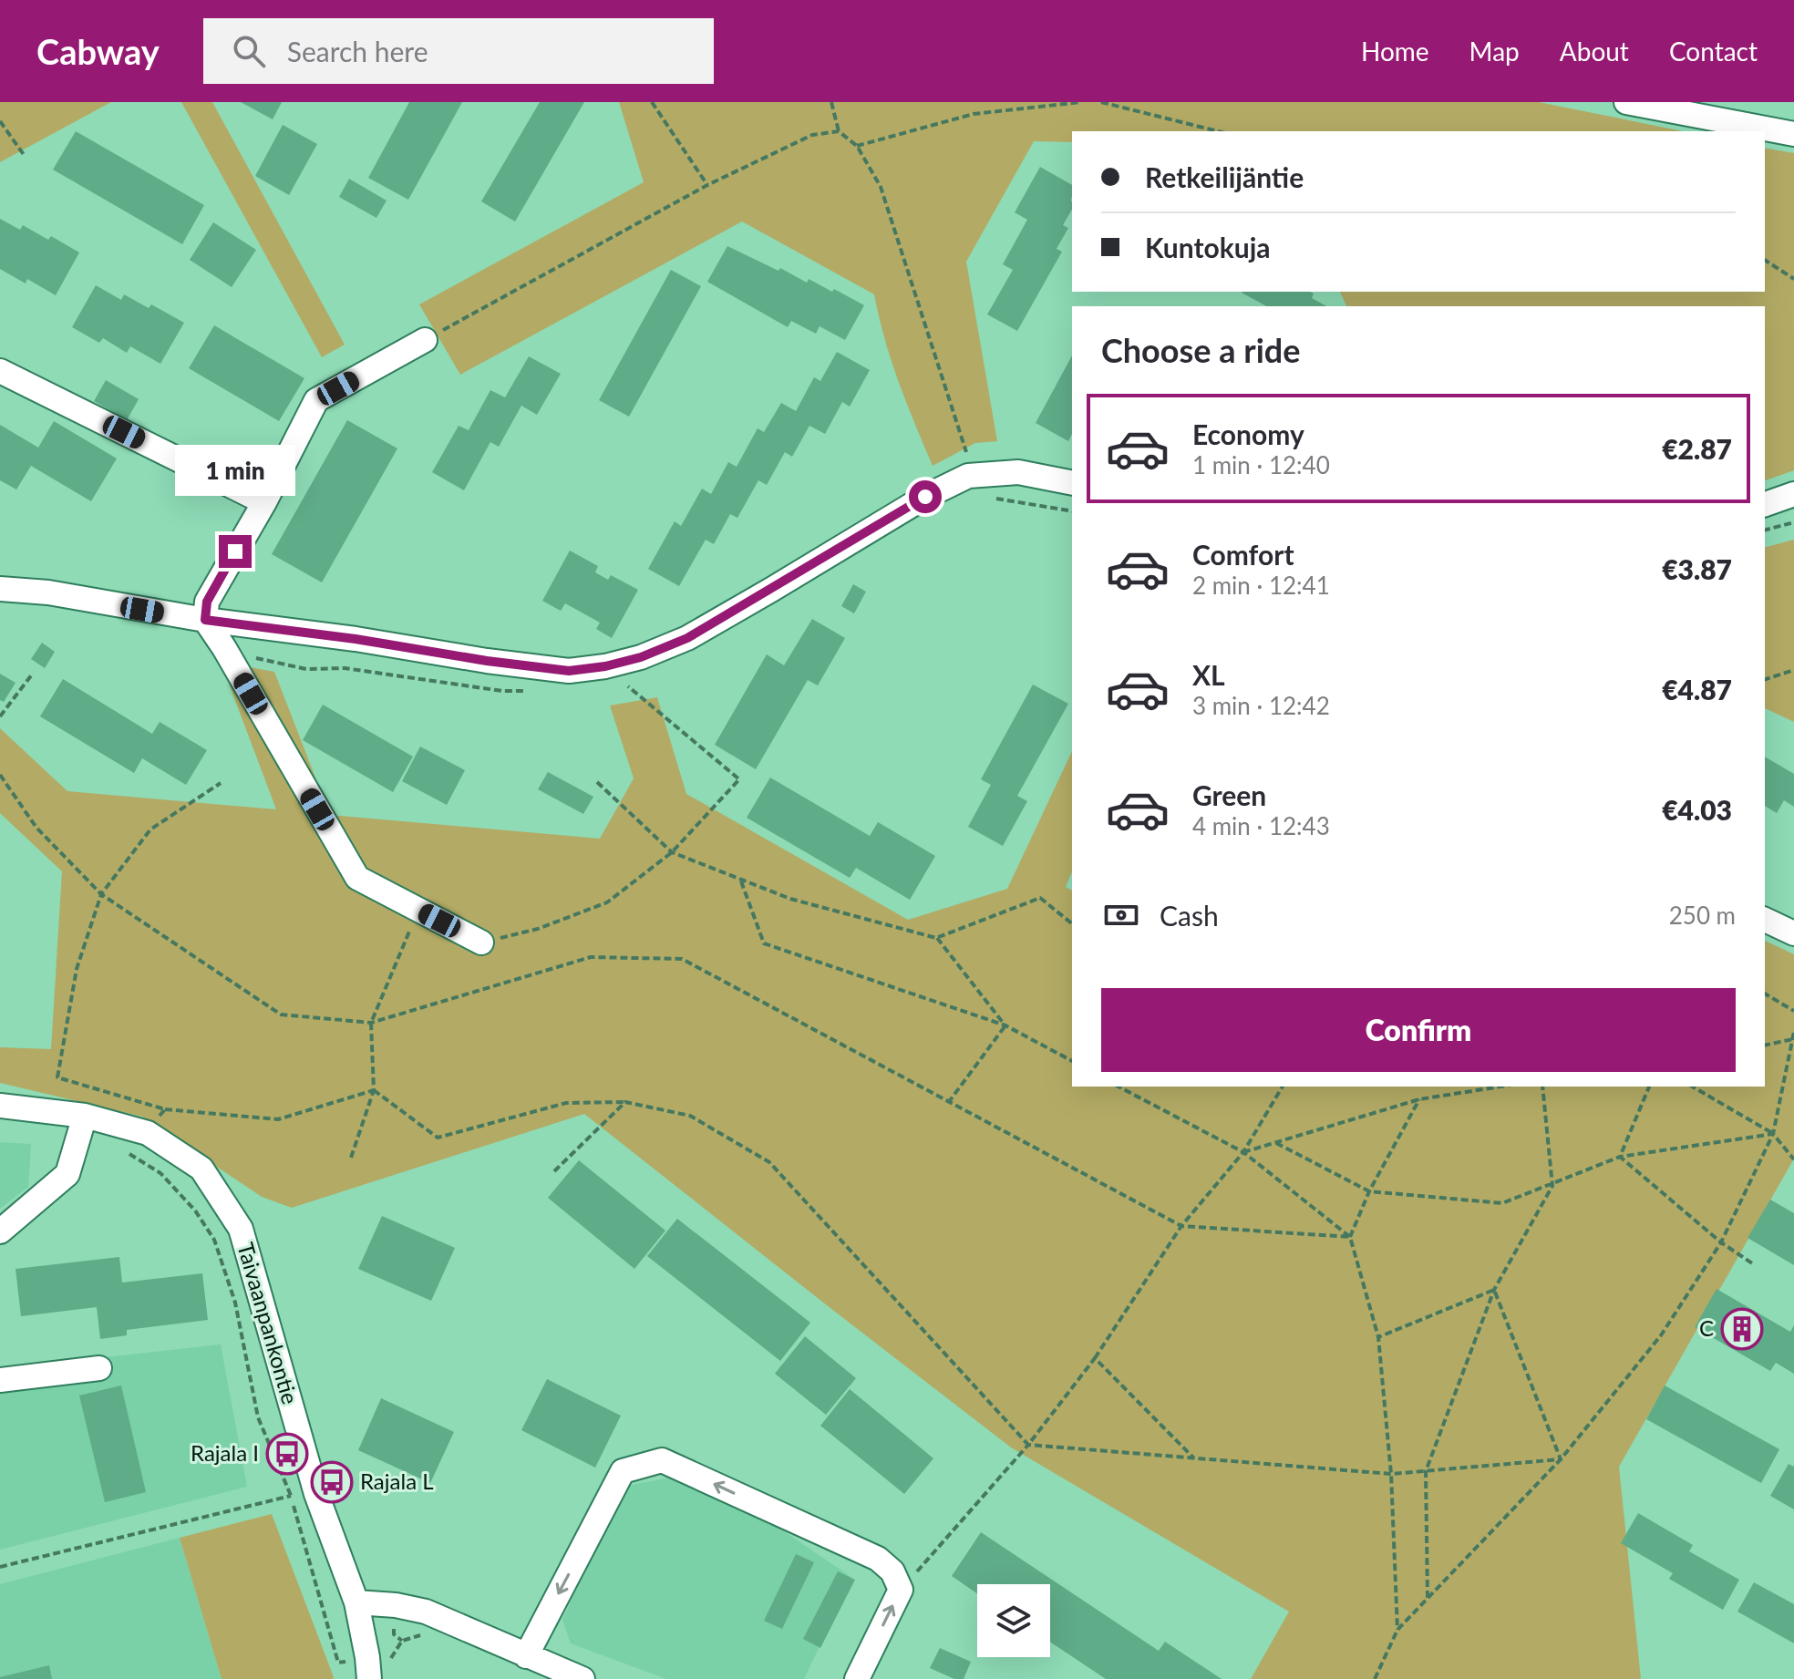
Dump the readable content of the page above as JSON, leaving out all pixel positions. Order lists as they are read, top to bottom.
{
  "streets": {
    "street": ["Taivaanpankontie"]
  },
  "places": {
    "building": ["C"],
    "bus stop": ["Rajala I", "Rajala L"]
  },
  "page": {
    "header": "Cabway",
    "search": "Search here",
    "nav": [
      "Home",
      "Map",
      "About",
      "Contact"
    ],
    "banner": ["Retkeilijäntie", "Kuntokuja"],
    "heading": "Choose a ride",
    "list": [
      {
        "name": "Economy",
        "note": "1 min · 12:40",
        "value": "€2.87"
      },
      {
        "name": "Comfort",
        "note": "2 min · 12:41",
        "value": "€3.87"
      },
      {
        "name": "XL",
        "note": "3 min · 12:42",
        "value": "€4.87"
      },
      {
        "name": "Green",
        "note": "4 min · 12:43",
        "value": "€4.03"
      }
    ],
    "bubble": "1 min",
    "pay": ["Cash", "250 m"],
    "buttons": "Confirm"
  }
}
